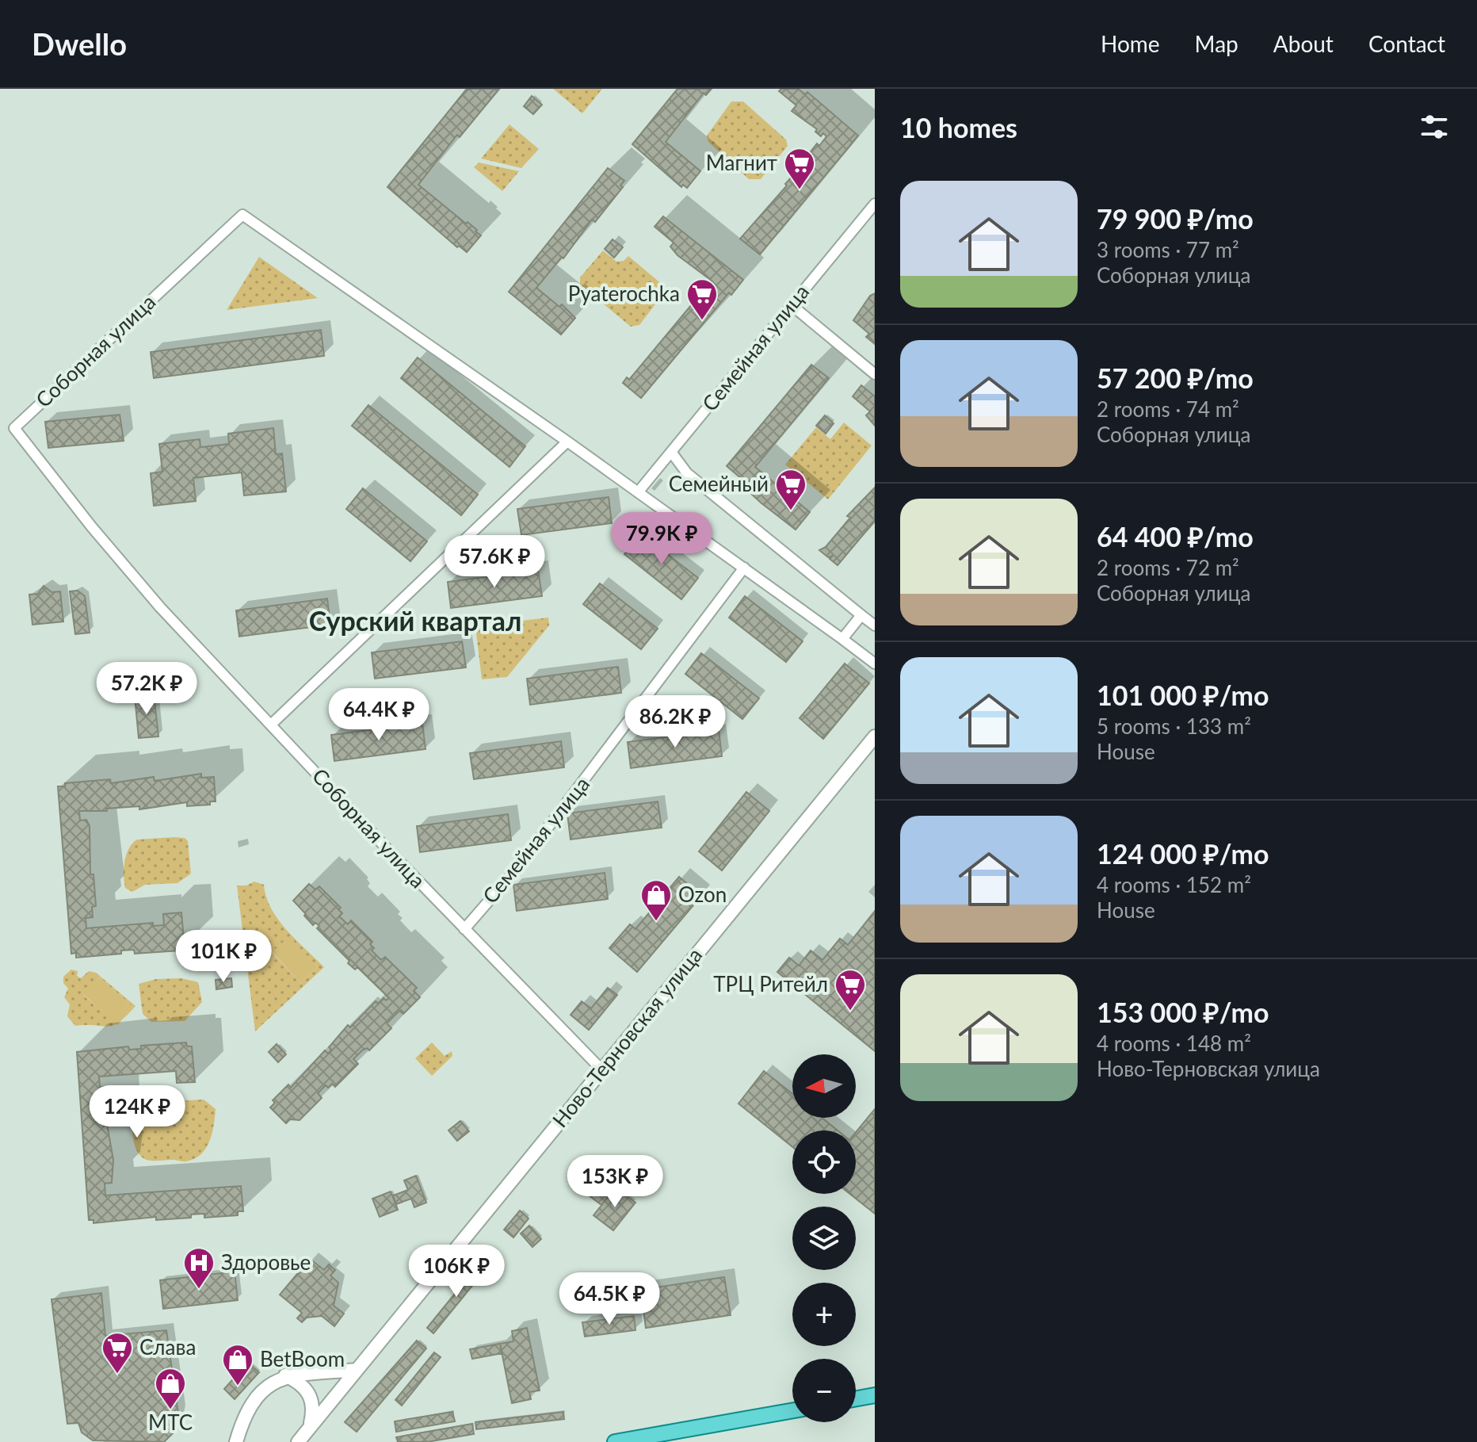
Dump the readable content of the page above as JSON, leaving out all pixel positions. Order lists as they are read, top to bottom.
{
  "streets": {
    "main road": ["Ново-Терновская улица"],
    "street": ["Семейная улица", "Соборная улица"]
  },
  "crossings": [
    ["Семейная улица", "Соборная улица"],
    ["Соборная улица", "Ново-Терновская улица"]
  ],
  "districts": ["Сурский квартал"],
  "places": {
    "supermarket": [
      "Магнит",
      "Pyaterochka",
      "Семейный",
      "ТРЦ Ритейл",
      "Слава"
    ],
    "shop": ["Ozon", "BetBoom", "МТС"],
    "hospital": ["Здоровье"]
  },
  "north": "left",
  "page": {
    "header": "Dwello",
    "nav": [
      "Home",
      "Map",
      "About",
      "Contact"
    ],
    "heading": "10 homes",
    "list": [
      {
        "name": "79 900 ₽/mo",
        "note": "3 rooms · 77 m² · Соборная улица"
      },
      {
        "name": "57 200 ₽/mo",
        "note": "2 rooms · 74 m² · Соборная улица"
      },
      {
        "name": "64 400 ₽/mo",
        "note": "2 rooms · 72 m² · Соборная улица"
      },
      {
        "name": "101 000 ₽/mo",
        "note": "5 rooms · 133 m² · House"
      },
      {
        "name": "124 000 ₽/mo",
        "note": "4 rooms · 152 m² · House"
      },
      {
        "name": "153 000 ₽/mo",
        "note": "4 rooms · 148 m² · Ново-Терновская улица"
      }
    ],
    "price": [
      "79.9K ₽",
      "57.6K ₽",
      "57.2K ₽",
      "64.4K ₽",
      "86.2K ₽",
      "101K ₽",
      "124K ₽",
      "153K ₽",
      "106K ₽",
      "64.5K ₽"
    ],
    "map_buttons": ["+", "−"]
  }
}
